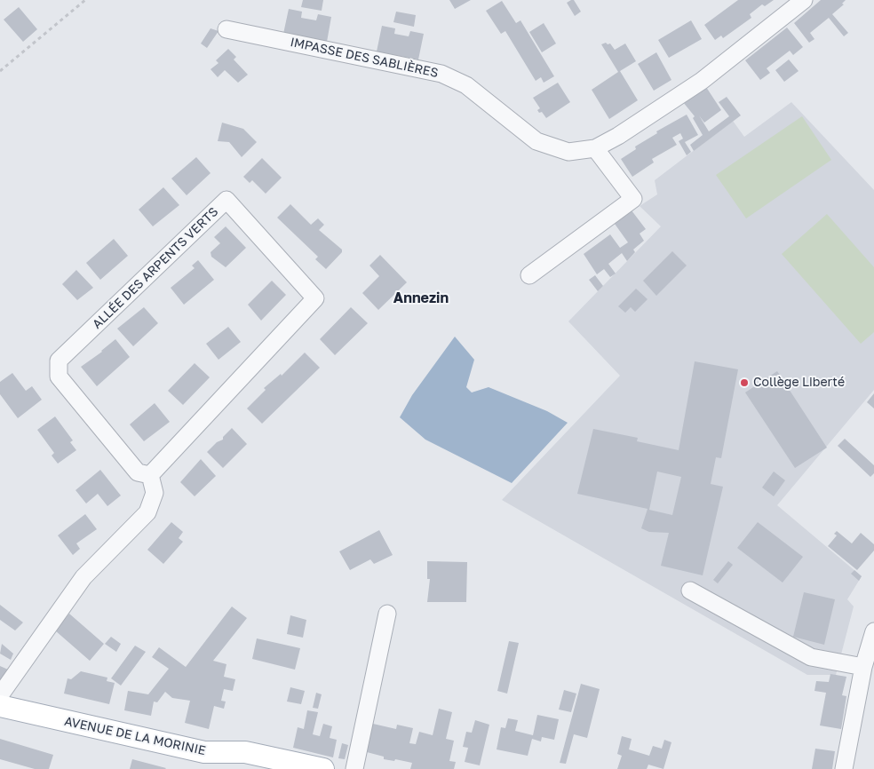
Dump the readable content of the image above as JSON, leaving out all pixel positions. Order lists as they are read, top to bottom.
{
  "streets": {
    "main road": ["AVENUE DE LA MORINIE"],
    "street": ["IMPASSE DES SABLIÈRES", "ALLÉE DES ARPENTS VERTS"]
  },
  "districts": ["Annezin"],
  "places": ["Collège Liberté"]
}
